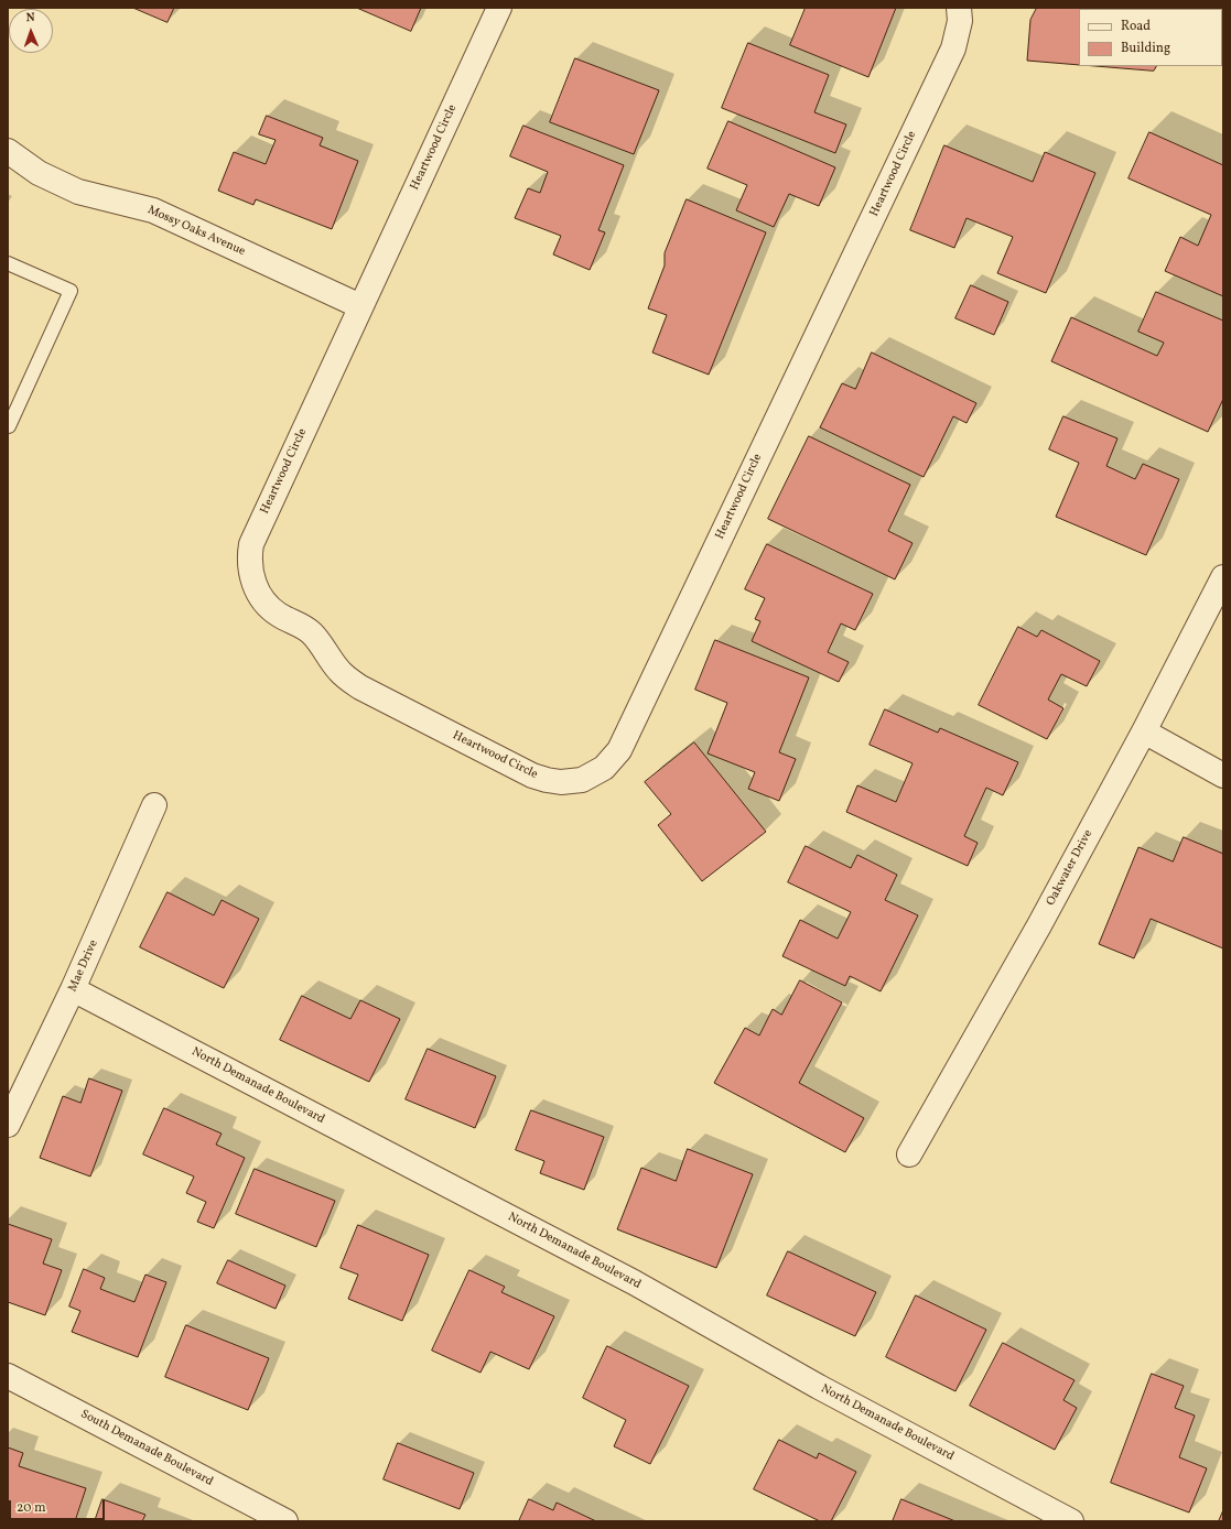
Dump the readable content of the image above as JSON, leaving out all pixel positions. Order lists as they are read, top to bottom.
{
  "streets": {
    "street": [
      "Heartwood Circle",
      "Mossy Oaks Avenue",
      "Oakwater Drive",
      "Mae Drive",
      "North Demanade Boulevard",
      "South Demanade Boulevard"
    ]
  },
  "crossings": [
    ["Heartwood Circle", "Mossy Oaks Avenue"],
    ["Mae Drive", "North Demanade Boulevard"]
  ],
  "legend": ["Road", "Building"],
  "scale_bar": "20 m",
  "north": "top"
}
